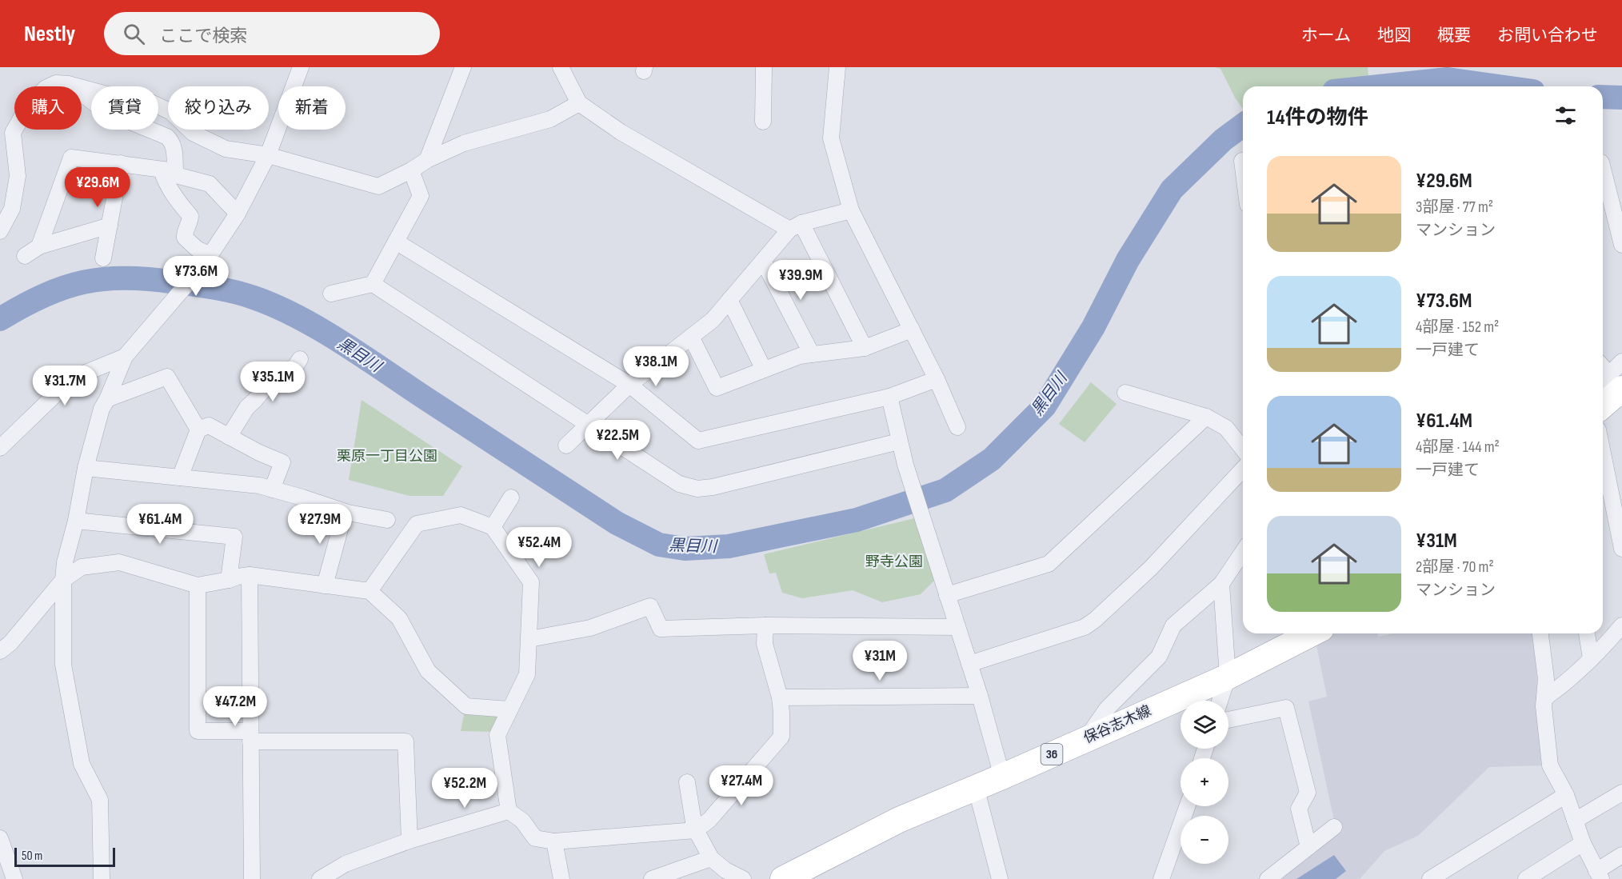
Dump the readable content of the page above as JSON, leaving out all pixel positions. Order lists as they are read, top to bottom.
{
  "streets": {
    "main road": ["保谷志木線", "36"]
  },
  "water": ["黒目川"],
  "parks": ["栗原一丁目公園", "野寺公園"],
  "scale_bar": "50 m",
  "page": {
    "header": "Nestly",
    "search": "ここで検索",
    "nav": [
      "ホーム",
      "地図",
      "概要",
      "お問い合わせ"
    ],
    "chip": [
      "購入",
      "賃貸",
      "絞り込み",
      "新着"
    ],
    "heading": "14件の物件",
    "list": [
      {
        "name": "¥29.6M",
        "note": "3部屋 · 77 m² · マンション"
      },
      {
        "name": "¥73.6M",
        "note": "4部屋 · 152 m² · 一戸建て"
      },
      {
        "name": "¥61.4M",
        "note": "4部屋 · 144 m² · 一戸建て"
      },
      {
        "name": "¥31M",
        "note": "2部屋 · 70 m² · マンション"
      }
    ],
    "price": [
      "¥29.6M",
      "¥73.6M",
      "¥39.9M",
      "¥38.1M",
      "¥35.1M",
      "¥31.7M",
      "¥22.5M",
      "¥61.4M",
      "¥27.9M",
      "¥52.4M",
      "¥31M",
      "¥47.2M",
      "¥27.4M",
      "¥52.2M"
    ],
    "map_buttons": ["+", "−"],
    "scale": "50 m"
  }
}
